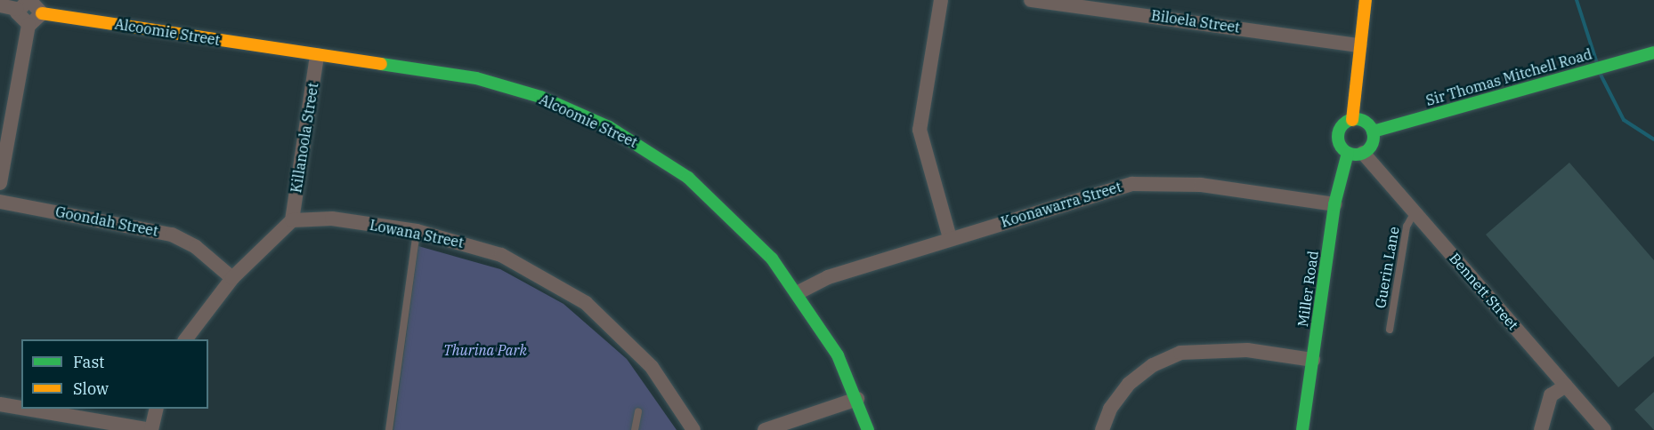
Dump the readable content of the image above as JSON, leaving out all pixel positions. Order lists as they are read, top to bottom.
{
  "streets": {
    "street": [
      "Biloela Street",
      "Alcoomie Street",
      "Sir Thomas Mitchell Road",
      "Killanoola Street",
      "Koonawarra Street",
      "Goondah Street",
      "Lowana Street",
      "Miller Road",
      "Bennett Street"
    ],
    "lane": ["Guerin Lane"]
  },
  "crossings": [
    ["Alcoomie Street", "Killanoola Street"],
    ["Alcoomie Street", "Koonawarra Street"],
    ["Sir Thomas Mitchell Road", "Miller Road"],
    ["Sir Thomas Mitchell Road", "Bennett Street"],
    ["Killanoola Street", "Lowana Street"],
    ["Koonawarra Street", "Miller Road"],
    ["Guerin Lane", "Bennett Street"],
    ["Miller Road", "Bennett Street"]
  ],
  "parks": ["Thurina Park"],
  "legend": ["Fast", "Slow"]
}
